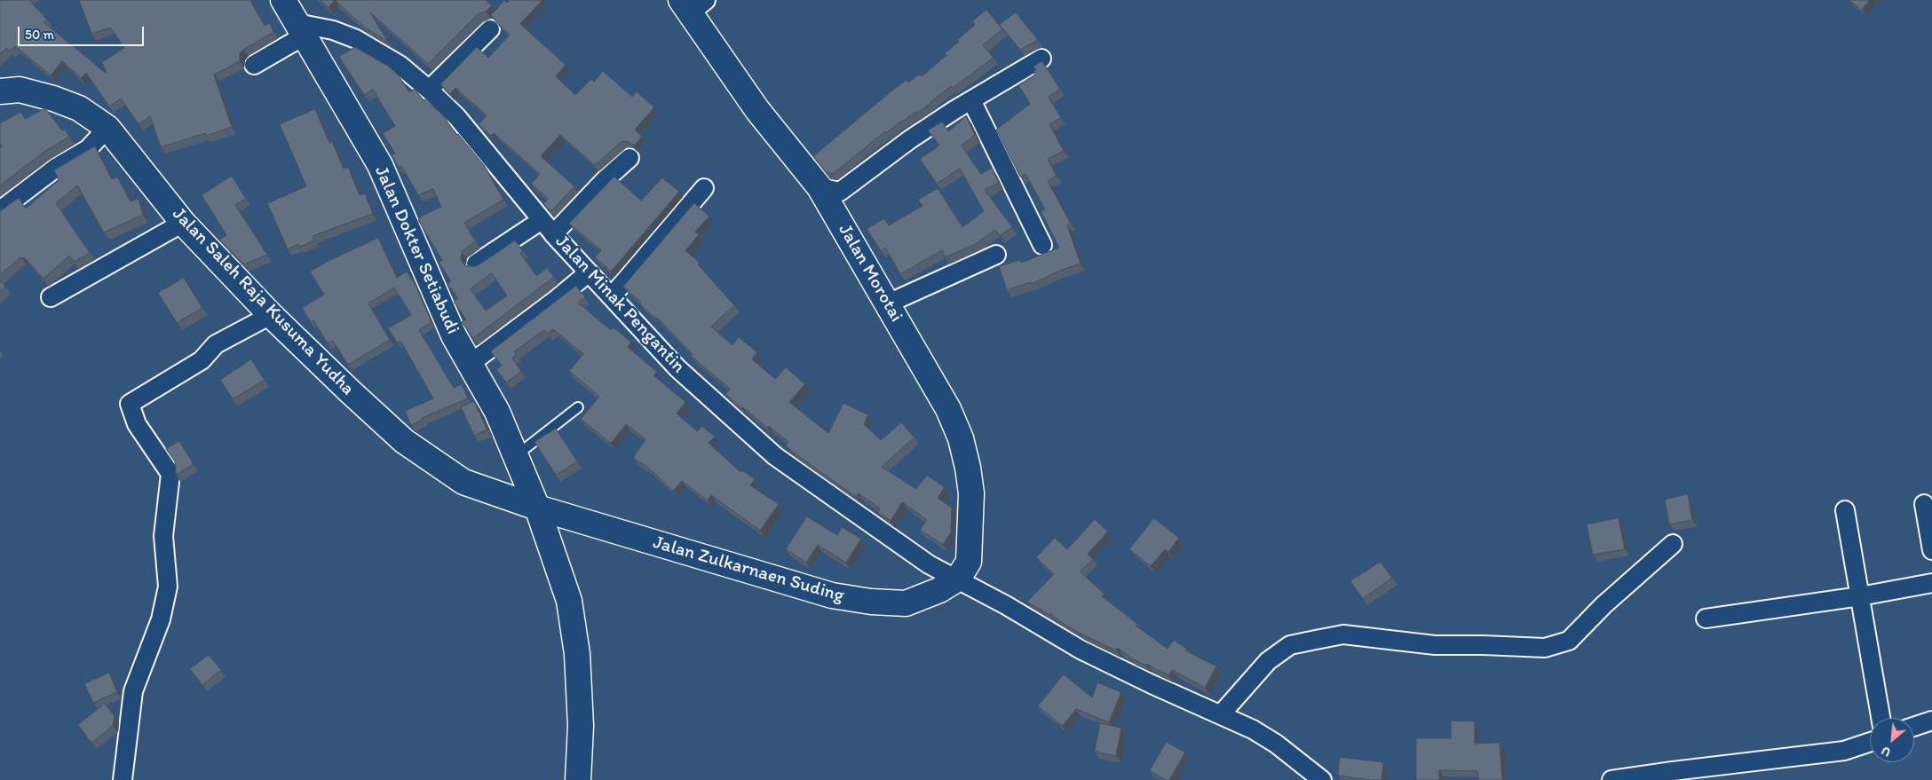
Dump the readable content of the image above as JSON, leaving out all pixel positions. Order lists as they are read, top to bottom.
{
  "streets": {
    "street": [
      "Jalan Dokter Setiabudi",
      "Jalan Morotai",
      "Jalan Saleh Raja Kusuma Yudha",
      "Jalan Minak Pengantin",
      "Jalan Zulkarnaen Suding"
    ]
  },
  "crossings": [
    ["Jalan Dokter Setiabudi", "Jalan Saleh Raja Kusuma Yudha"],
    ["Jalan Dokter Setiabudi", "Jalan Minak Pengantin"],
    ["Jalan Dokter Setiabudi", "Jalan Zulkarnaen Suding"],
    ["Jalan Morotai", "Jalan Minak Pengantin"],
    ["Jalan Morotai", "Jalan Zulkarnaen Suding"],
    ["Jalan Saleh Raja Kusuma Yudha", "Jalan Zulkarnaen Suding"],
    ["Jalan Minak Pengantin", "Jalan Zulkarnaen Suding"]
  ],
  "scale_bar": "50 m",
  "north": "bottom left"
}
